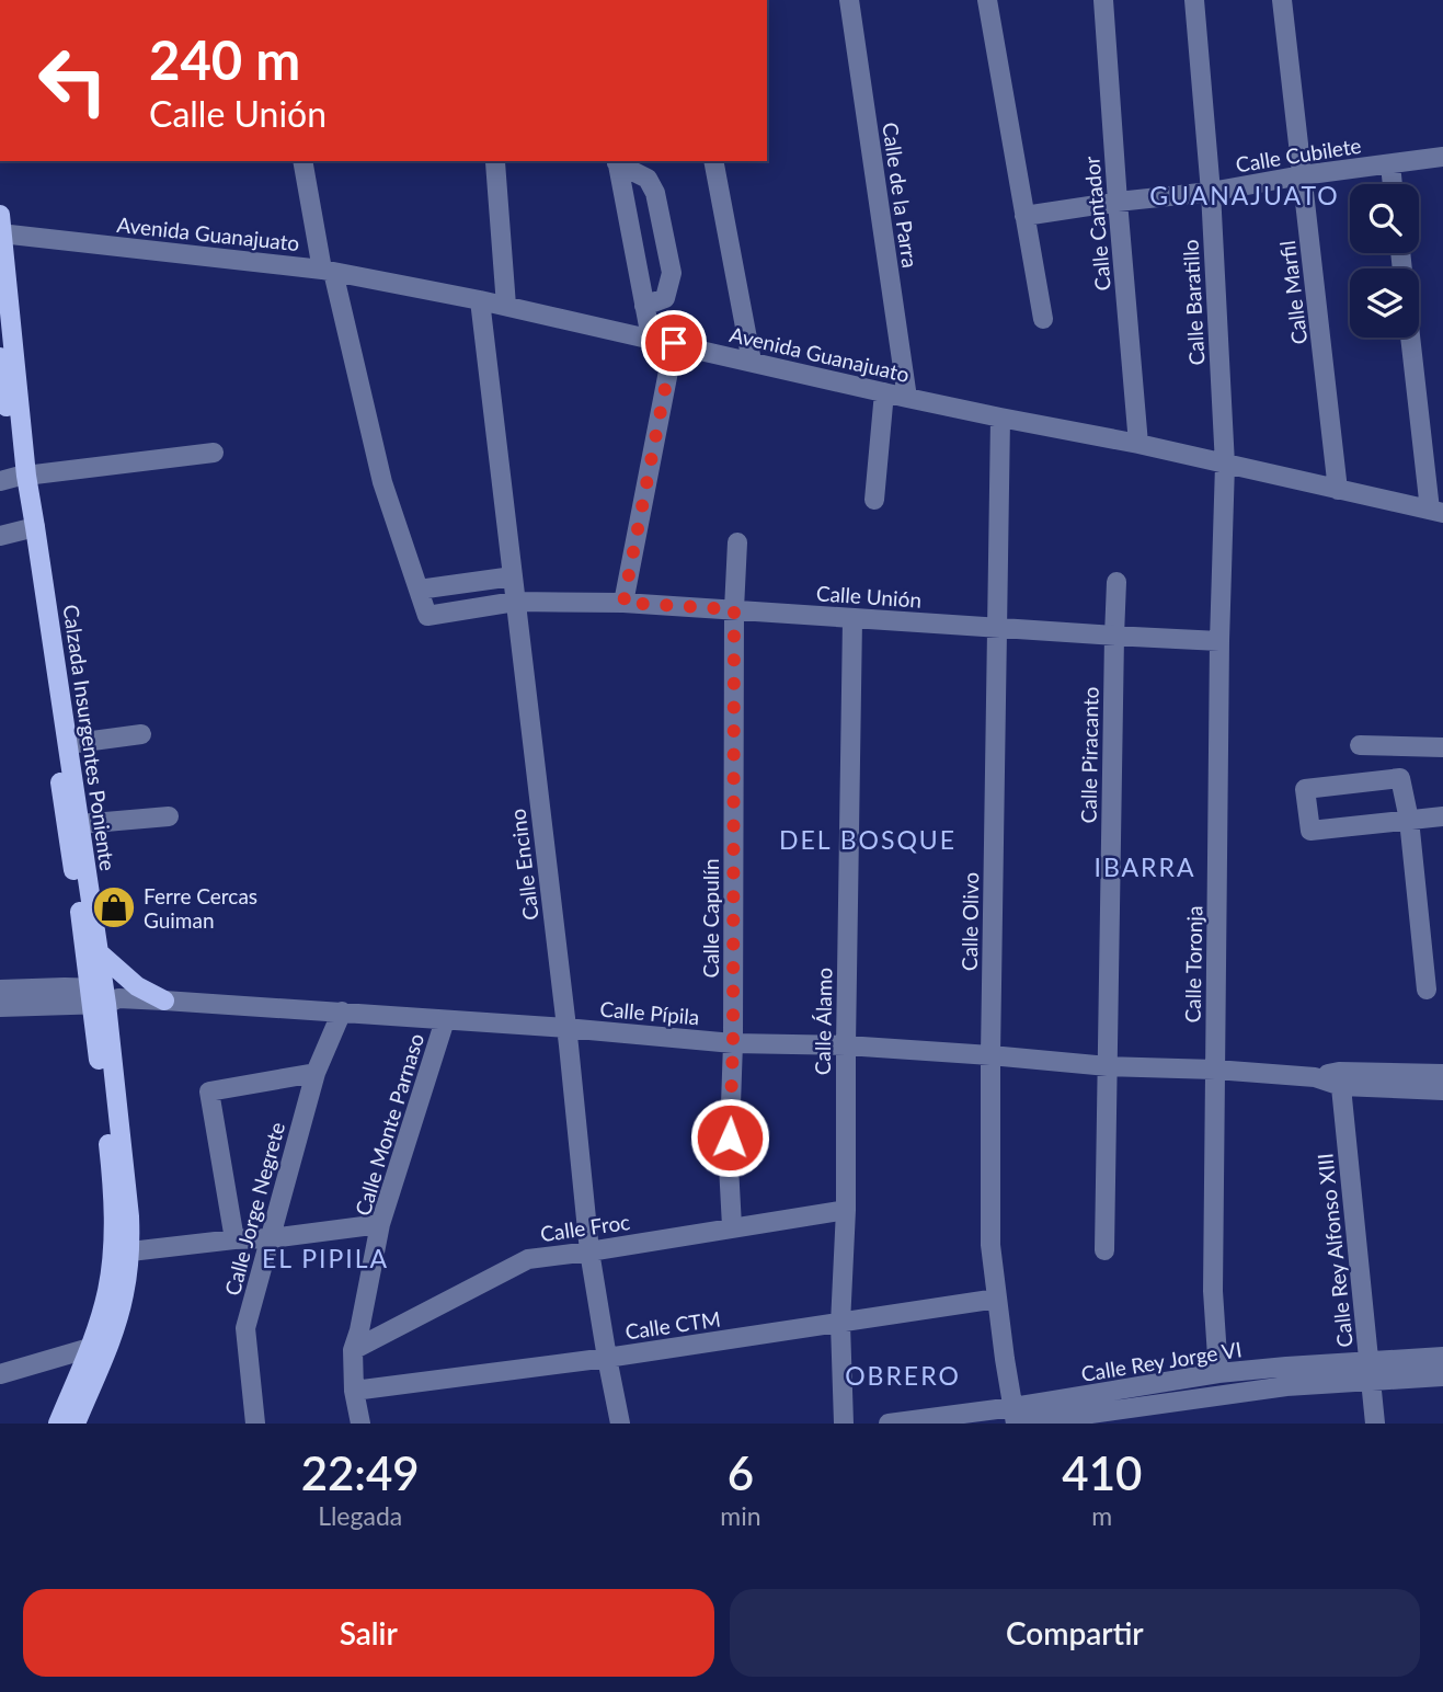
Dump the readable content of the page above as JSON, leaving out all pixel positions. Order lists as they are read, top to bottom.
{
  "streets": {
    "main road": ["Calzada Insurgentes Poniente"],
    "street": [
      "Calle Cubilete",
      "Calle de la Parra",
      "Calle Cantador",
      "Avenida Guanajuato",
      "Calle Marfil",
      "Calle Baratillo",
      "Calle Unión",
      "Calle Piracanto",
      "Calle Encino",
      "Calle Capulín",
      "Calle Olivo",
      "Calle Toronja",
      "Calle Pípila",
      "Calle Álamo",
      "Calle Monte Parnaso",
      "Calle Jorge Negrete",
      "Calle Froc",
      "Calle Rey Alfonso XIII",
      "Calle CTM",
      "Calle Rey Jorge VI"
    ]
  },
  "crossings": [
    ["Calle Cubilete", "Calle Cantador"],
    ["Calle Cubilete", "Calle Marfil"],
    ["Calle Cubilete", "Calle Baratillo"],
    ["Calle de la Parra", "Avenida Guanajuato"],
    ["Calle Cantador", "Avenida Guanajuato"],
    ["Avenida Guanajuato", "Calle Marfil"],
    ["Avenida Guanajuato", "Calle Baratillo"],
    ["Avenida Guanajuato", "Calzada Insurgentes Poniente"],
    ["Avenida Guanajuato", "Calle Encino"],
    ["Avenida Guanajuato", "Calle Olivo"],
    ["Avenida Guanajuato", "Calle Toronja"],
    ["Calle Baratillo", "Calle Toronja"],
    ["Calle Unión", "Calle Piracanto"],
    ["Calle Unión", "Calle Encino"],
    ["Calle Unión", "Calle Capulín"],
    ["Calle Unión", "Calle Olivo"],
    ["Calle Unión", "Calle Toronja"],
    ["Calle Unión", "Calle Álamo"],
    ["Calzada Insurgentes Poniente", "Calle Pípila"],
    ["Calle Piracanto", "Calle Pípila"],
    ["Calle Encino", "Calle Pípila"],
    ["Calle Encino", "Calle Froc"],
    ["Calle Encino", "Calle CTM"],
    ["Calle Capulín", "Calle Pípila"],
    ["Calle Capulín", "Calle Froc"],
    ["Calle Olivo", "Calle Pípila"],
    ["Calle Olivo", "Calle CTM"],
    ["Calle Olivo", "Calle Rey Jorge VI"],
    ["Calle Toronja", "Calle Pípila"],
    ["Calle Toronja", "Calle Rey Jorge VI"],
    ["Calle Pípila", "Calle Álamo"],
    ["Calle Pípila", "Calle Monte Parnaso"],
    ["Calle Pípila", "Calle Jorge Negrete"],
    ["Calle Pípila", "Calle Rey Alfonso XIII"],
    ["Calle Álamo", "Calle Froc"],
    ["Calle Álamo", "Calle CTM"],
    ["Calle Monte Parnaso", "Calle Froc"],
    ["Calle Monte Parnaso", "Calle CTM"],
    ["Calle Rey Alfonso XIII", "Calle Rey Jorge VI"]
  ],
  "districts": [
    "GUANAJUATO",
    "DEL BOSQUE",
    "IBARRA",
    "EL PIPILA",
    "OBRERO"
  ],
  "places": {
    "shop": ["Ferre Cercas Guiman"]
  },
  "page": {
    "turn": ["240 m", "Calle Unión"],
    "eta": [
      "22:49",
      "Llegada",
      "6",
      "min",
      "410",
      "m"
    ],
    "buttons": ["Salir", "Compartir"]
  }
}
